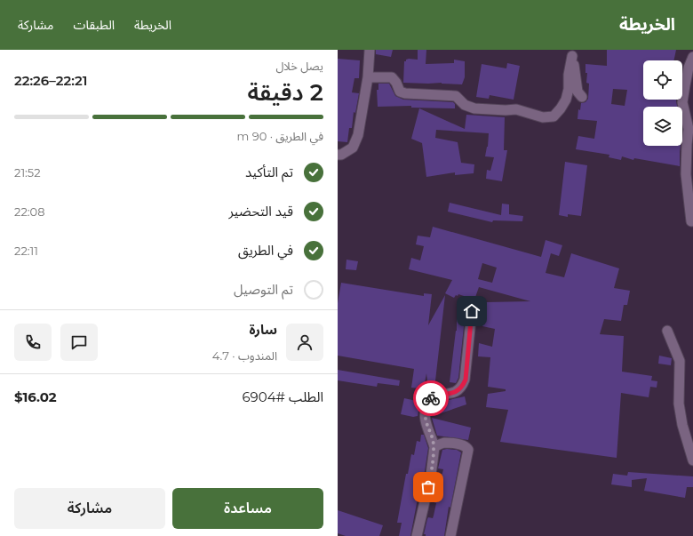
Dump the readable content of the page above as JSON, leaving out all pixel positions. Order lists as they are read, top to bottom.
{
  "page": {
    "header": "الخريطة",
    "nav": ["الخريطة", "الطبقات", "مشاركة"],
    "heading": ["2 دقيقة", "يصل خلال", "22:21–22:26"],
    "panel": [
      "سارة",
      "المندوب · 4.7",
      "الطلب #6904",
      "$16.02"
    ],
    "bar": "في الطريق · 90 m",
    "list": [
      ["تم التأكيد", "21:52"],
      ["قيد التحضير", "22:08"],
      ["في الطريق", "22:11"],
      "تم التوصيل"
    ],
    "buttons": ["مساعدة", "مشاركة"]
  }
}
